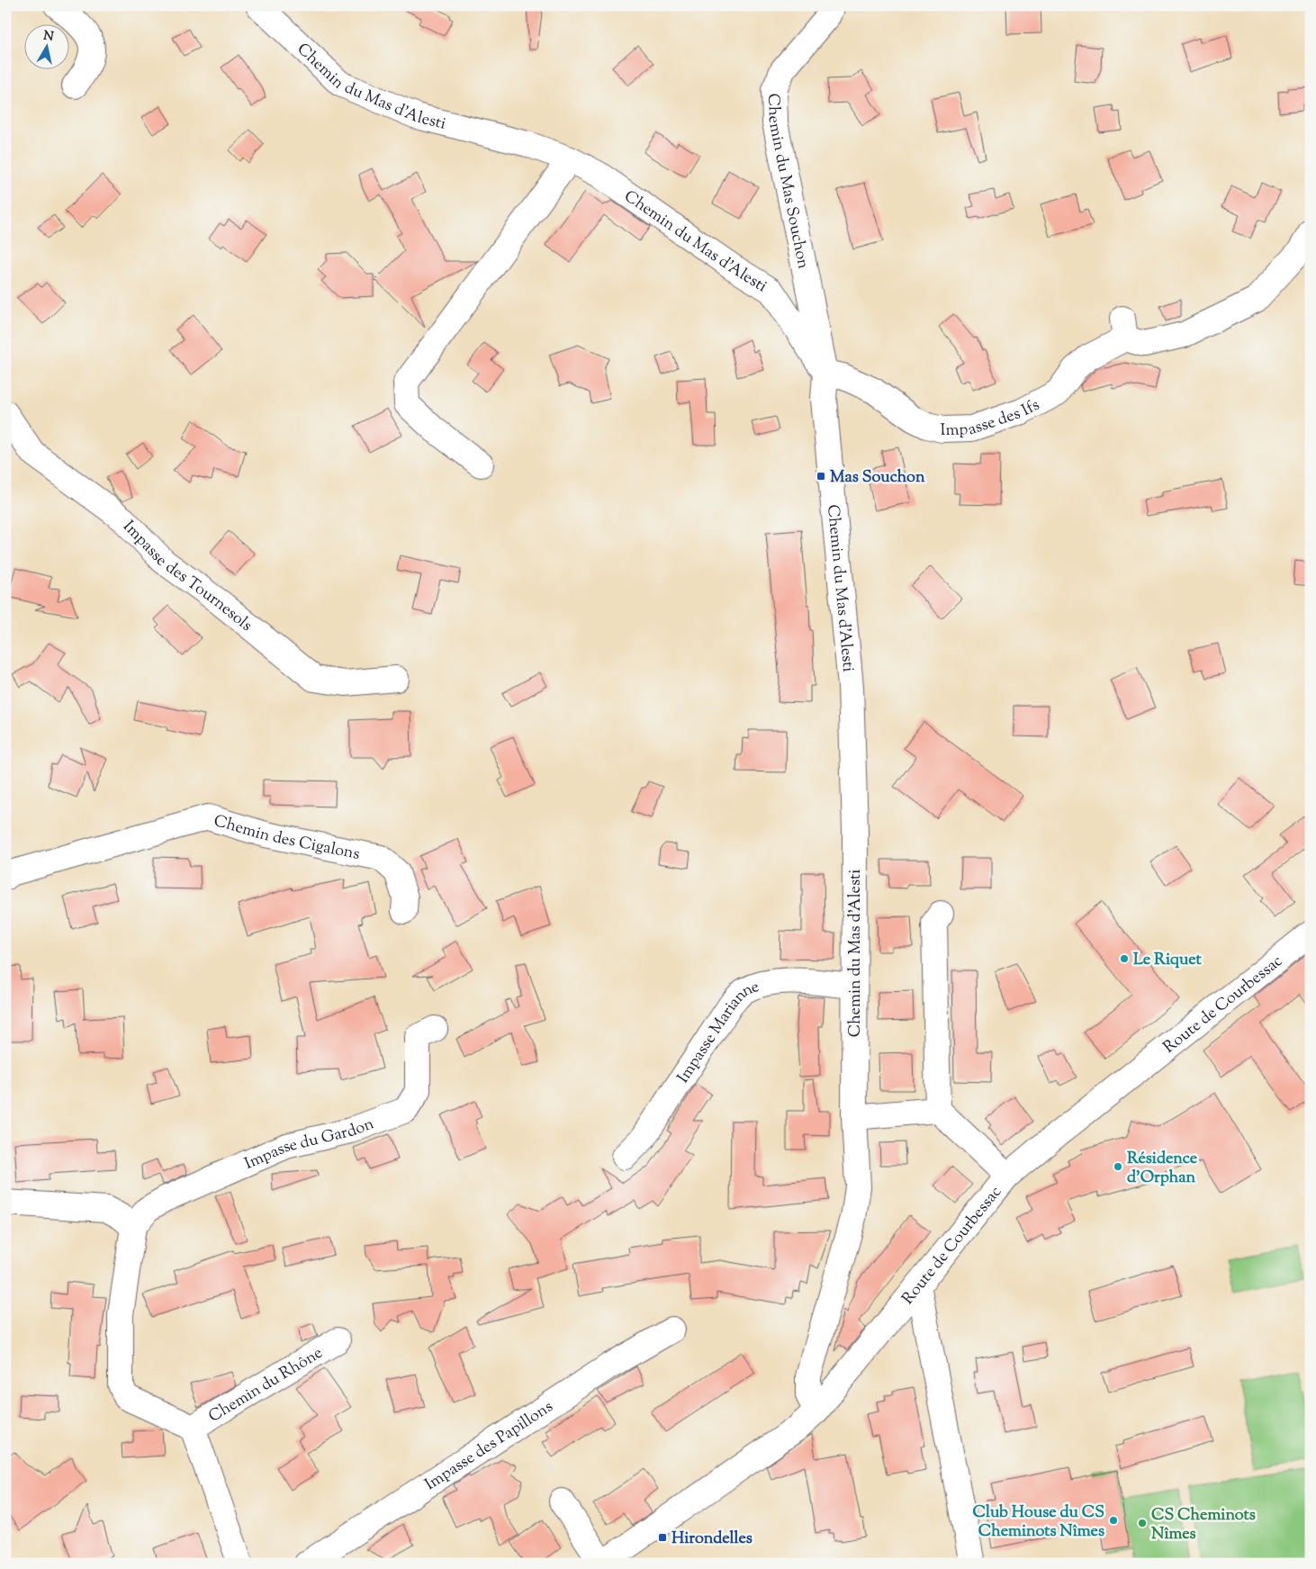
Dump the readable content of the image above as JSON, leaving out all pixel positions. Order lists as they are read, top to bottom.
{
  "streets": {
    "street": [
      "Chemin du Mas d'Alesti",
      "Chemin du Mas Souchon",
      "Impasse des Ifs",
      "Impasse des Tournesols",
      "Chemin des Cigalons",
      "Route de Courbessac",
      "Impasse Marianne",
      "Impasse du Gardon",
      "Chemin du Rhône",
      "Impasse des Papillons"
    ]
  },
  "crossings": [
    ["Chemin du Mas d'Alesti", "Chemin du Mas Souchon"],
    ["Chemin du Mas d'Alesti", "Impasse des Ifs"],
    ["Chemin du Mas d'Alesti", "Route de Courbessac"],
    ["Chemin du Mas d'Alesti", "Impasse Marianne"],
    ["Chemin du Mas Souchon", "Impasse des Ifs"]
  ],
  "places": {
    "transit": ["Mas Souchon", "Hirondelles"],
    "other": [
      "Le Riquet",
      "Résidence d'Orphan",
      "Club House du CS Cheminots Nîmes",
      "CS Cheminots Nîmes"
    ]
  },
  "north": "top"
}
